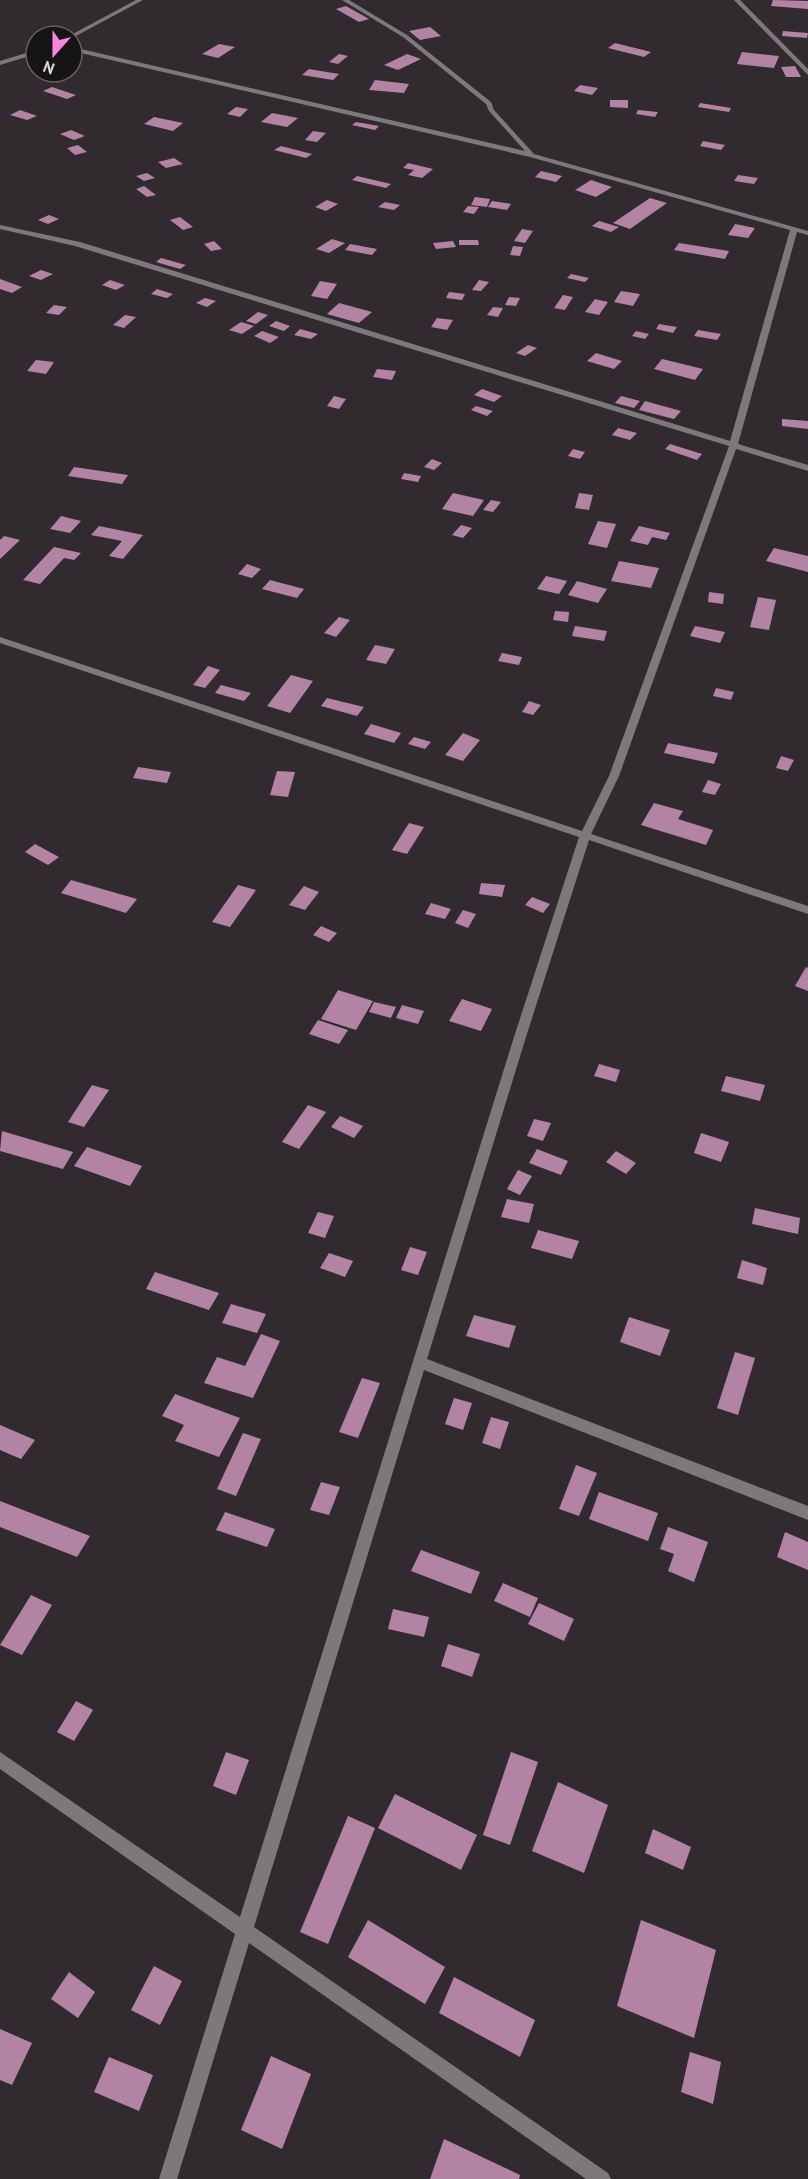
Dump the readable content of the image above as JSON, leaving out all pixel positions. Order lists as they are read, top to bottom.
{
  "north": "bottom"
}
